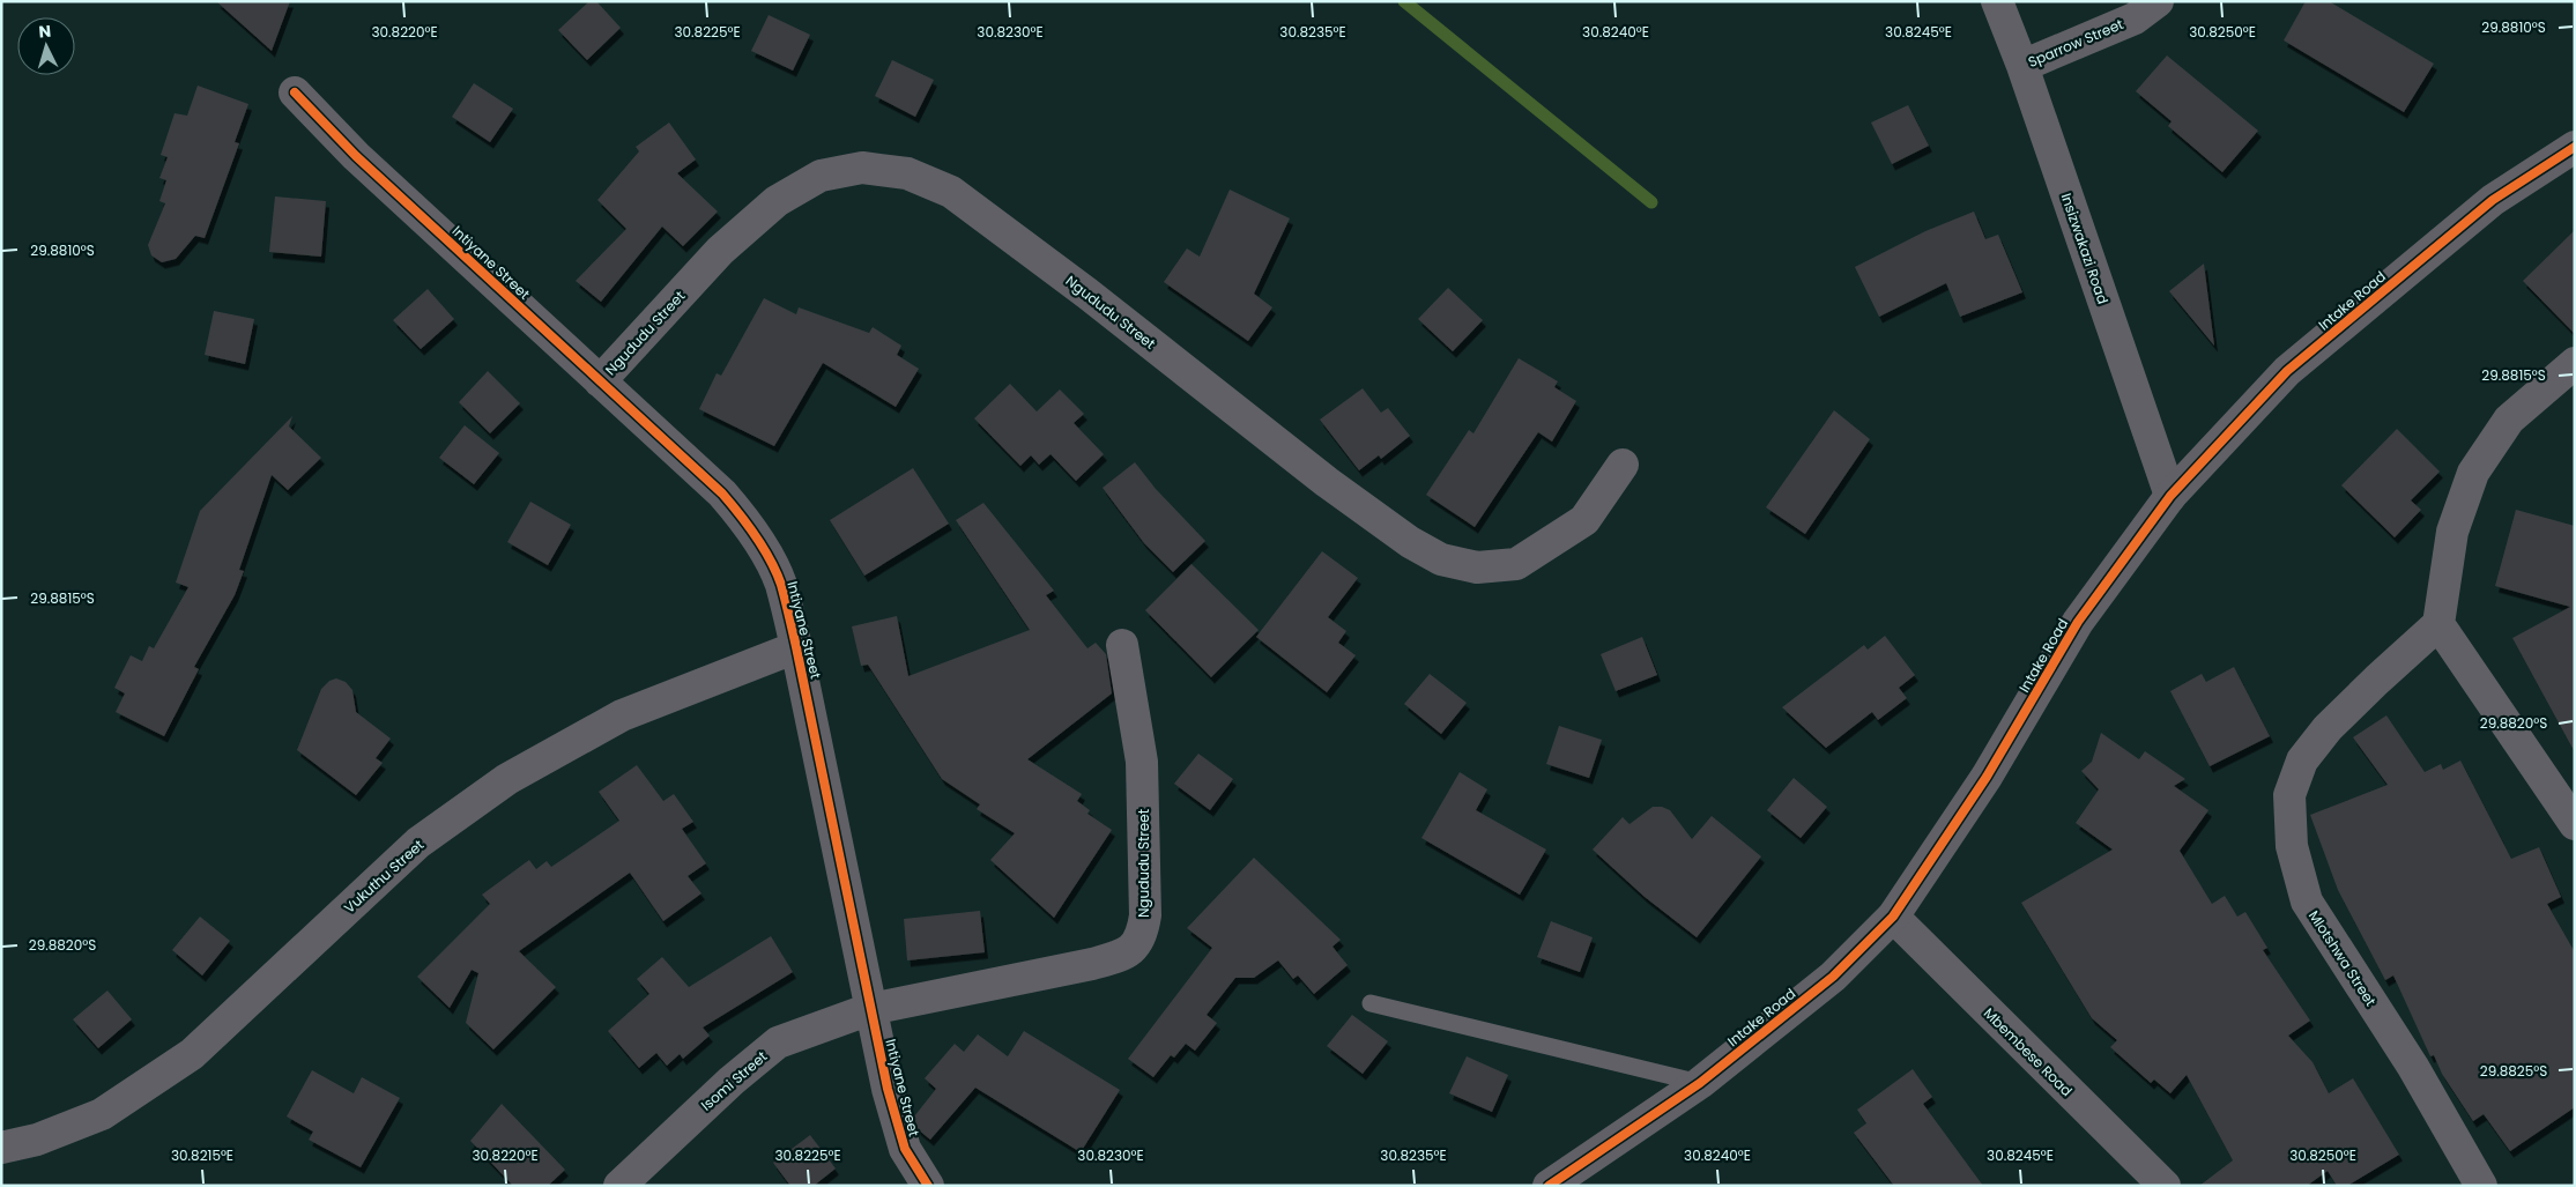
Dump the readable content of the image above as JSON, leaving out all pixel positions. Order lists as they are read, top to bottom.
{
  "streets": {
    "street": [
      "Sparrow Street",
      "Insizwakazi Road",
      "Intiyane Street",
      "Intake Road",
      "Ngududu Street",
      "Vukuthu Street",
      "Mlotshwa Street",
      "Mbembese Road",
      "Isomi Street"
    ]
  },
  "crossings": [
    ["Sparrow Street", "Insizwakazi Road"],
    ["Insizwakazi Road", "Intake Road"],
    ["Intiyane Street", "Ngududu Street"],
    ["Intiyane Street", "Vukuthu Street"],
    ["Intiyane Street", "Isomi Street"],
    ["Intake Road", "Mbembese Road"],
    ["Ngududu Street", "Isomi Street"]
  ],
  "north": "top",
  "coordinates": [
    "29.8810°S",
    "30.8220°E",
    "30.8225°E",
    "30.8230°E",
    "30.8235°E",
    "30.8240°E",
    "30.8245°E",
    "30.8250°E",
    "29.8815°S",
    "29.8820°S",
    "29.8825°S",
    "30.8215°E"
  ]
}
